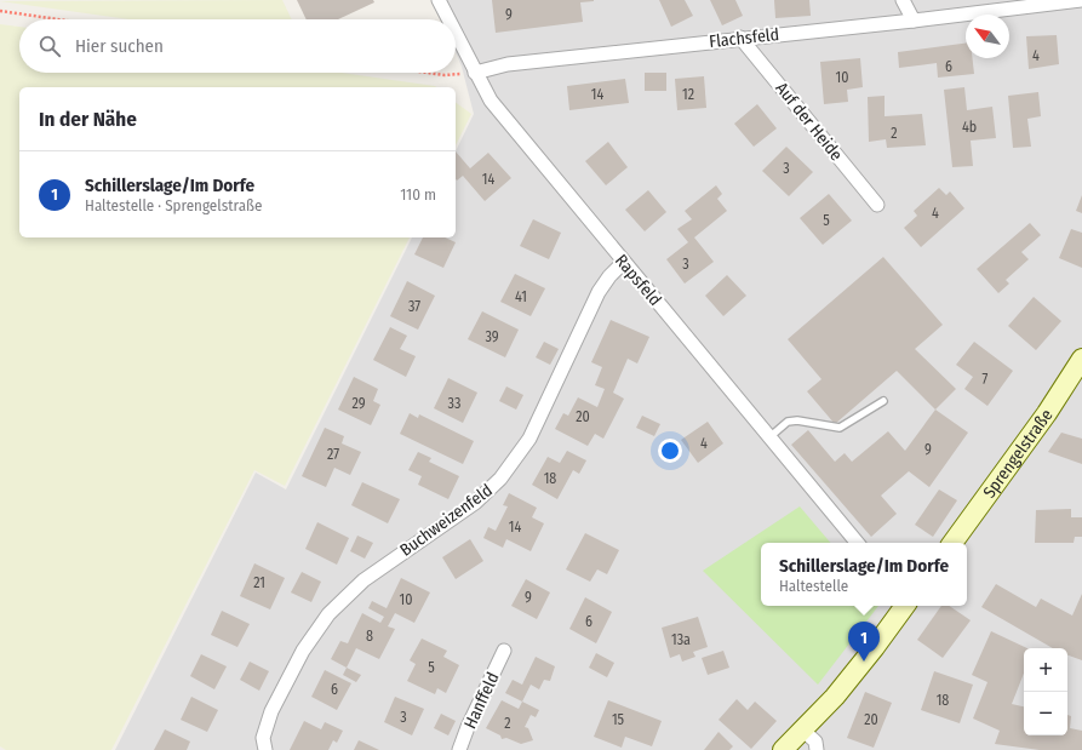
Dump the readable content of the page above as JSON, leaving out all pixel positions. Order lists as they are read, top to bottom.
{
  "streets": {
    "main road": ["Sprengelstraße"],
    "street": [
      "Flachsfeld",
      "Auf der Heide",
      "Rapsfeld",
      "Buchweizenfeld",
      "Hanffeld"
    ]
  },
  "crossings": [
    ["Flachsfeld", "Auf der Heide"],
    ["Flachsfeld", "Rapsfeld"],
    ["Rapsfeld", "Buchweizenfeld"]
  ],
  "house_numbers": [
    "9",
    "4",
    "6",
    "10",
    "14",
    "12",
    "4b",
    "2",
    "3",
    "14",
    "4",
    "5",
    "3",
    "41",
    "37",
    "39",
    "7",
    "29",
    "33",
    "20",
    "4",
    "9",
    "27",
    "18",
    "14",
    "21",
    "9",
    "10",
    "6",
    "8",
    "13a",
    "5",
    "6",
    "18",
    "3",
    "15",
    "20",
    "2"
  ],
  "north": "top left",
  "page": {
    "search": "Hier suchen",
    "heading": "In der Nähe",
    "list": [
      {
        "mark": "1",
        "name": "Schillerslage/Im Dorfe",
        "note": "Haltestelle · Sprengelstraße",
        "value": "110 m"
      }
    ],
    "popup": ["Schillerslage/Im Dorfe", "Haltestelle"],
    "pins": "1",
    "map_buttons": ["+", "−"]
  }
}
